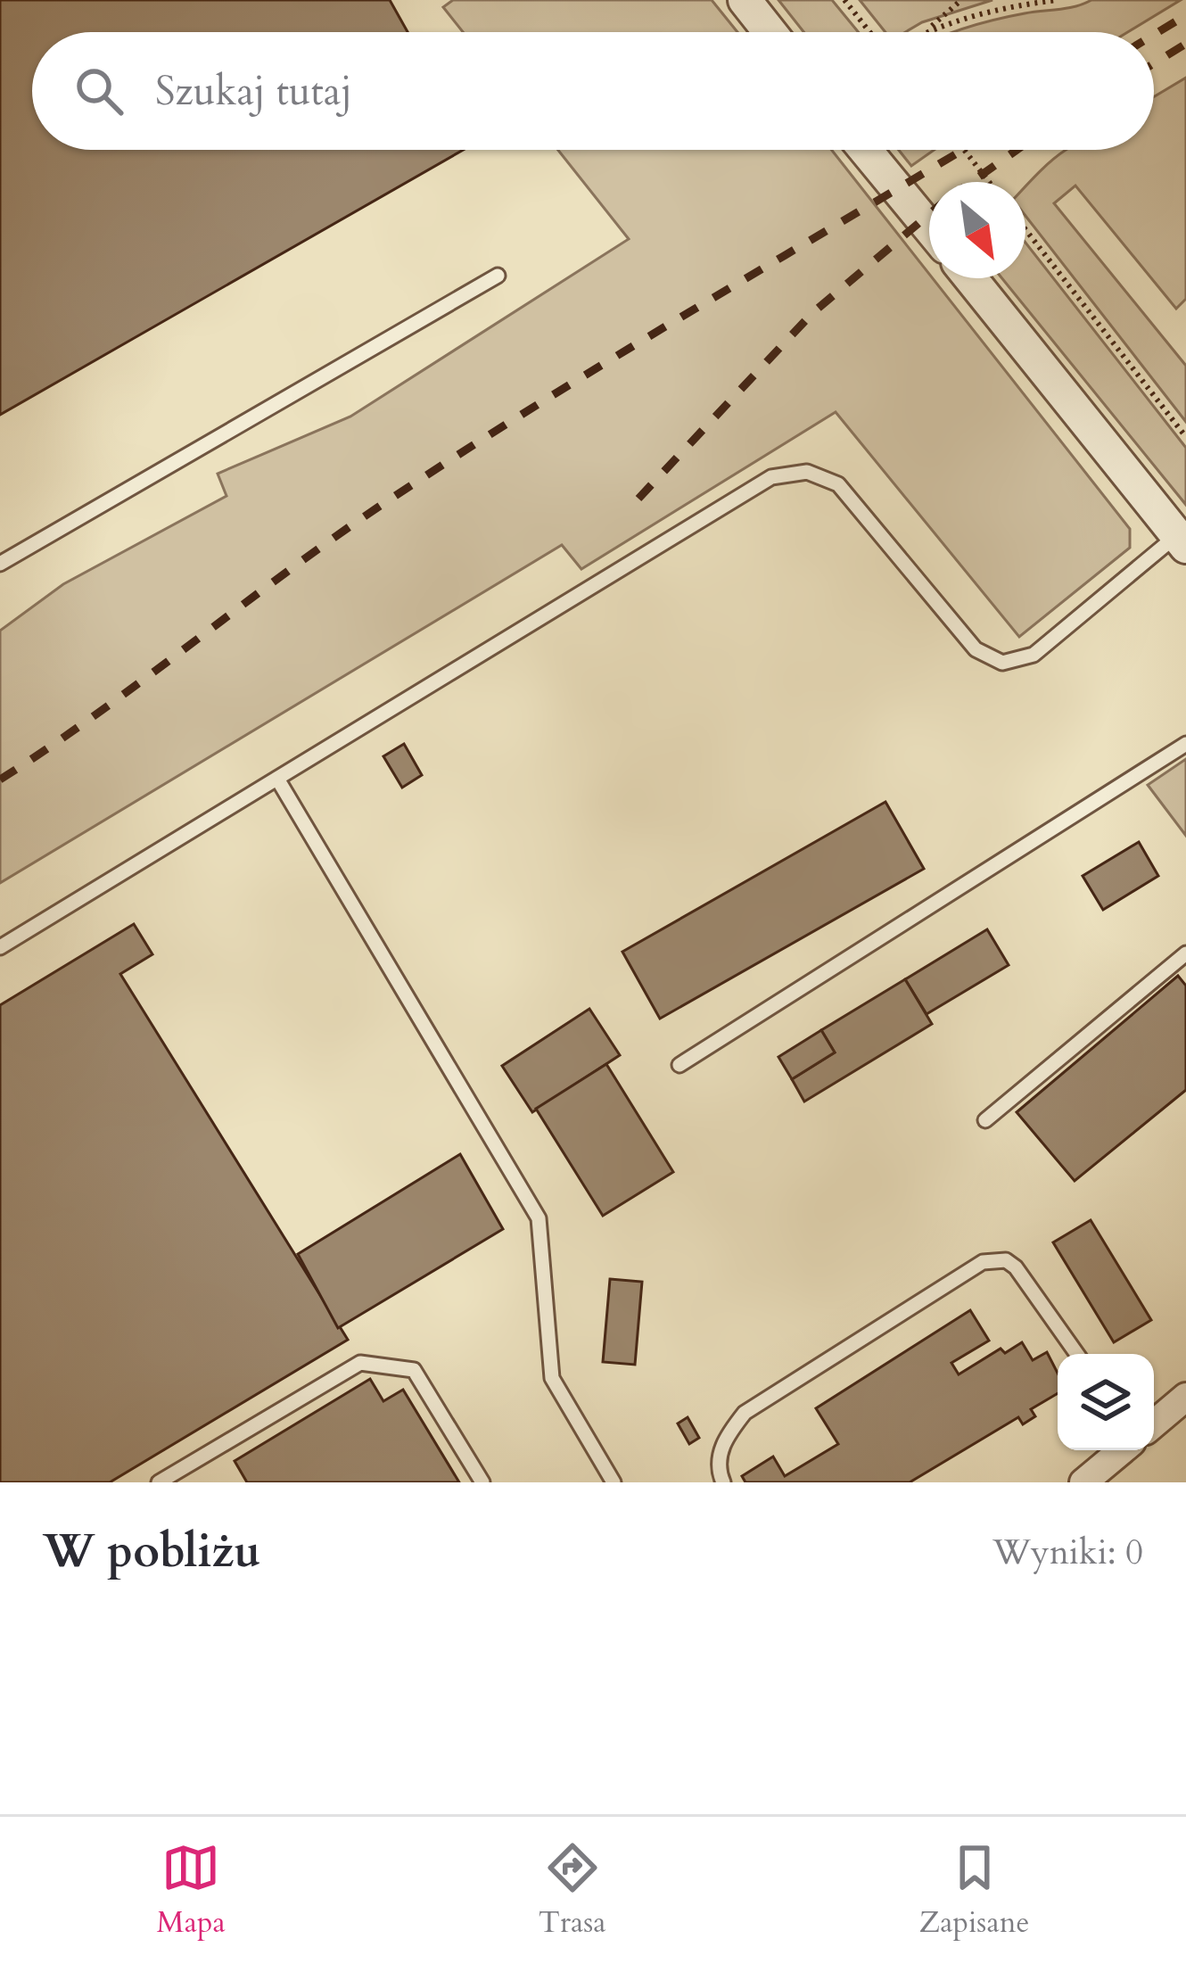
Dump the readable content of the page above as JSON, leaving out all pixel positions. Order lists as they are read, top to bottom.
{
  "north": "bottom right",
  "page": {
    "search": "Szukaj tutaj",
    "heading": ["W pobliżu", "Wyniki: 0"],
    "nav": ["Mapa", "Trasa", "Zapisane"]
  }
}
